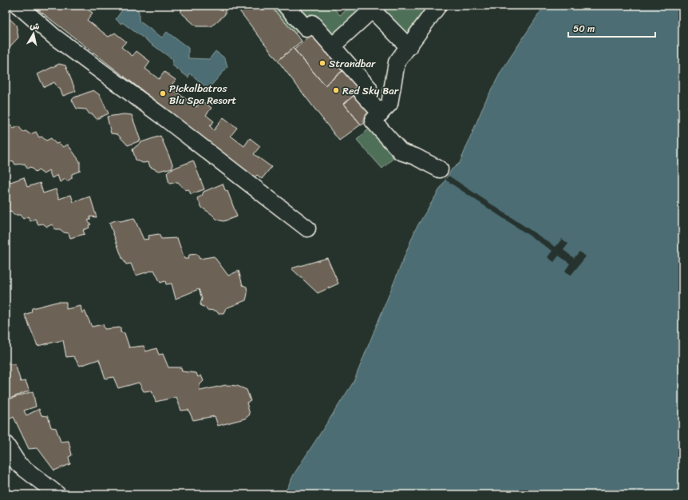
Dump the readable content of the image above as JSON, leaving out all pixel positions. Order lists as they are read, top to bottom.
{
  "places": ["Strandbar", "Red Sky Bar", "Pickalbatros Blu Spa Resort"],
  "scale_bar": "50 m",
  "north": "top"
}
